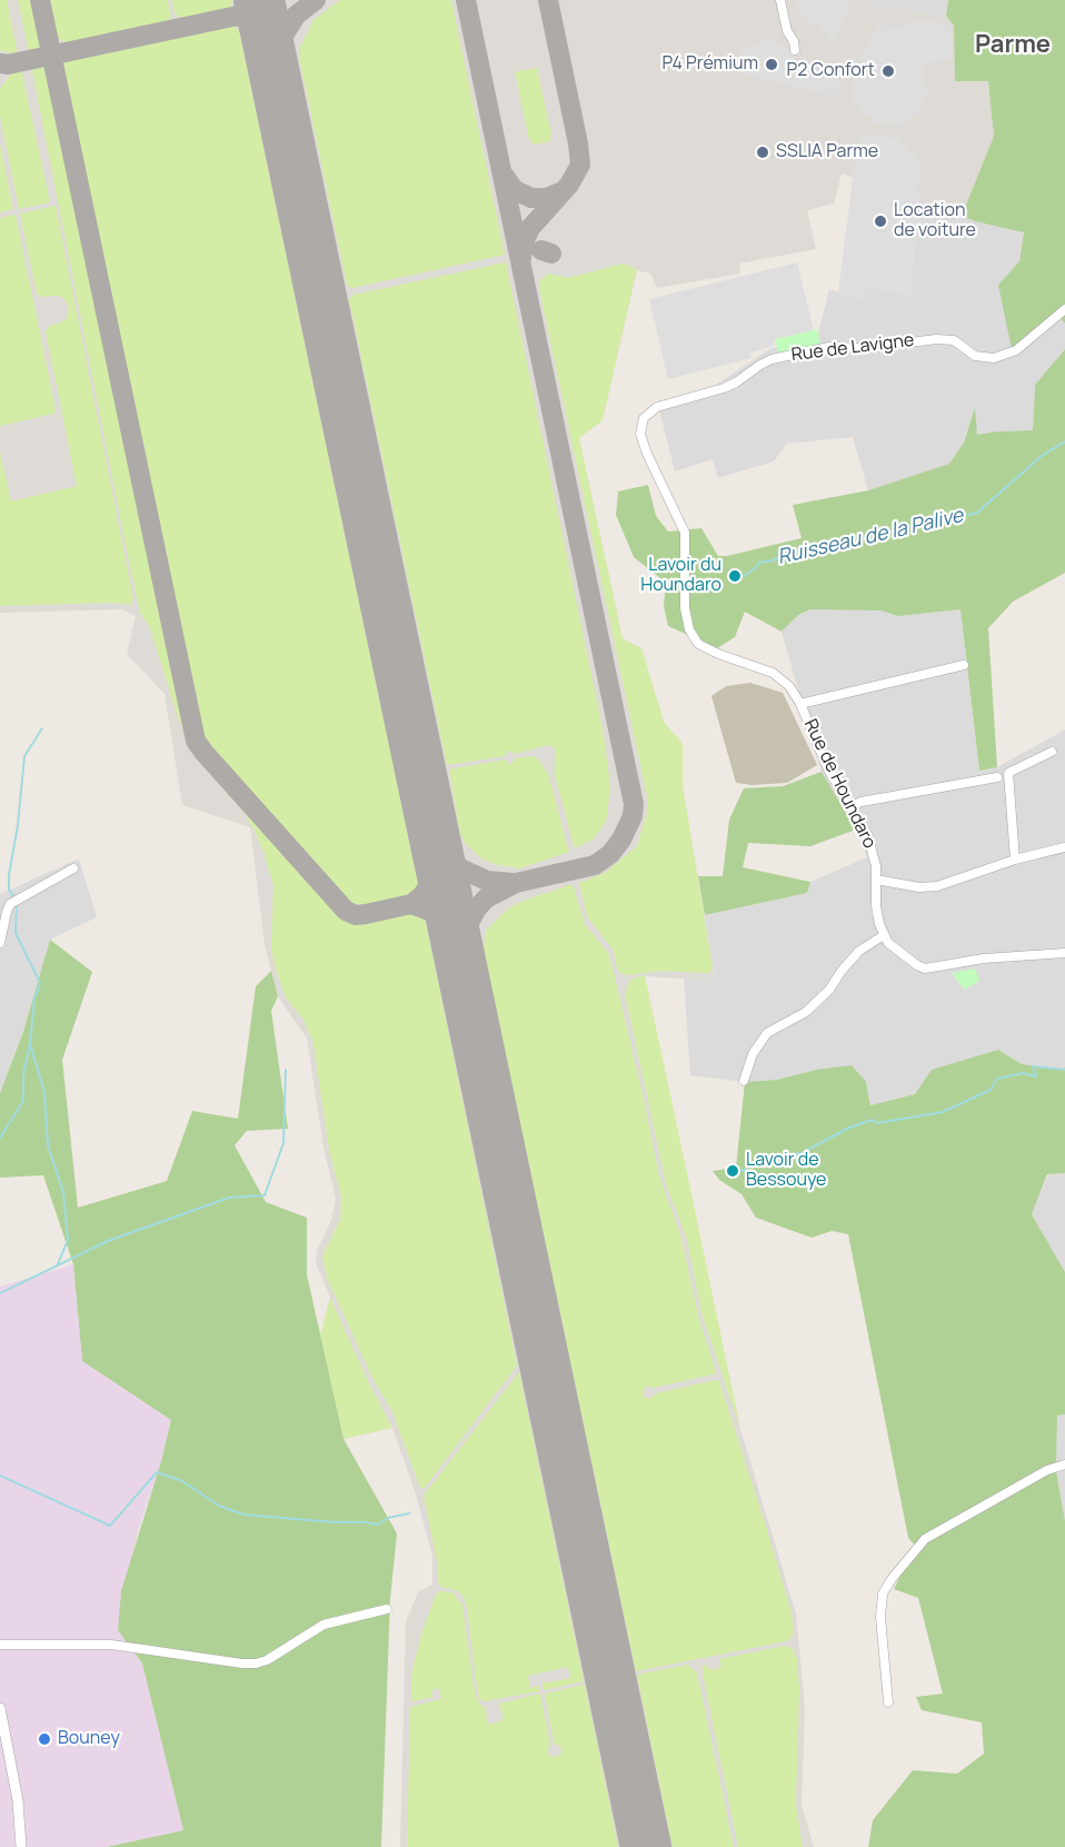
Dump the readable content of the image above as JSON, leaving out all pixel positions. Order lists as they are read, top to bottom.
{
  "streets": {
    "street": ["Rue de Lavigne", "Rue de Houndaro"]
  },
  "crossings": [
    ["Rue de Lavigne", "Rue de Houndaro"]
  ],
  "districts": ["Parme"],
  "water": ["Ruisseau de la Palive"],
  "places": [
    "P4 Prémium",
    "P2 Confort",
    "SSLIA Parme",
    "Location de voiture",
    "Lavoir du Houndaro",
    "Lavoir de Bessouye",
    "Bouney"
  ]
}
